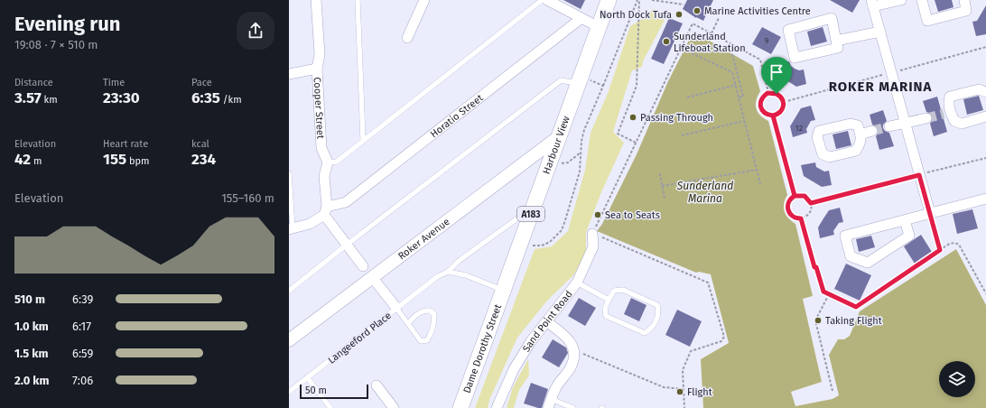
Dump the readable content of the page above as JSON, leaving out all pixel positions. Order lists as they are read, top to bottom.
{
  "streets": {
    "main road": ["Harbour View", "A183", "Dame Dorothy Street"],
    "street": [
      "Cooper Street",
      "Horatio Street",
      "Roker Avenue",
      "Sand Point Road"
    ],
    "lane": ["Langeeford Place"]
  },
  "crossings": [
    ["Harbour View", "Roker Avenue"],
    ["Harbour View", "Dame Dorothy Street"]
  ],
  "districts": ["ROKER MARINA"],
  "water": ["Sunderland Marina"],
  "places": [
    "Marine Activities Centre",
    "North Dock Tufa",
    "Sunderland Lifeboat Station",
    "Passing Through",
    "Sea to Seats",
    "Taking Flight",
    "Flight"
  ],
  "house_numbers": ["9", "12"],
  "scale_bar": "50 m",
  "page": {
    "heading": ["Evening run", "19:08 · 7 × 510 m"],
    "stats": [
      ["Distance", "3.57 km"],
      ["Time", "23:30"],
      ["Pace", "6:35 /km"],
      ["Elevation", "42 m"],
      ["Heart rate", "155 bpm"],
      ["kcal", "234"]
    ],
    "chart": ["Elevation", "155–160 m"],
    "list": [
      {
        "name": "510 m",
        "note": "6:39"
      },
      {
        "name": "1.0 km",
        "note": "6:17"
      },
      {
        "name": "1.5 km",
        "note": "6:59"
      },
      {
        "name": "2.0 km",
        "note": "7:06"
      }
    ],
    "scale": "50 m"
  }
}
